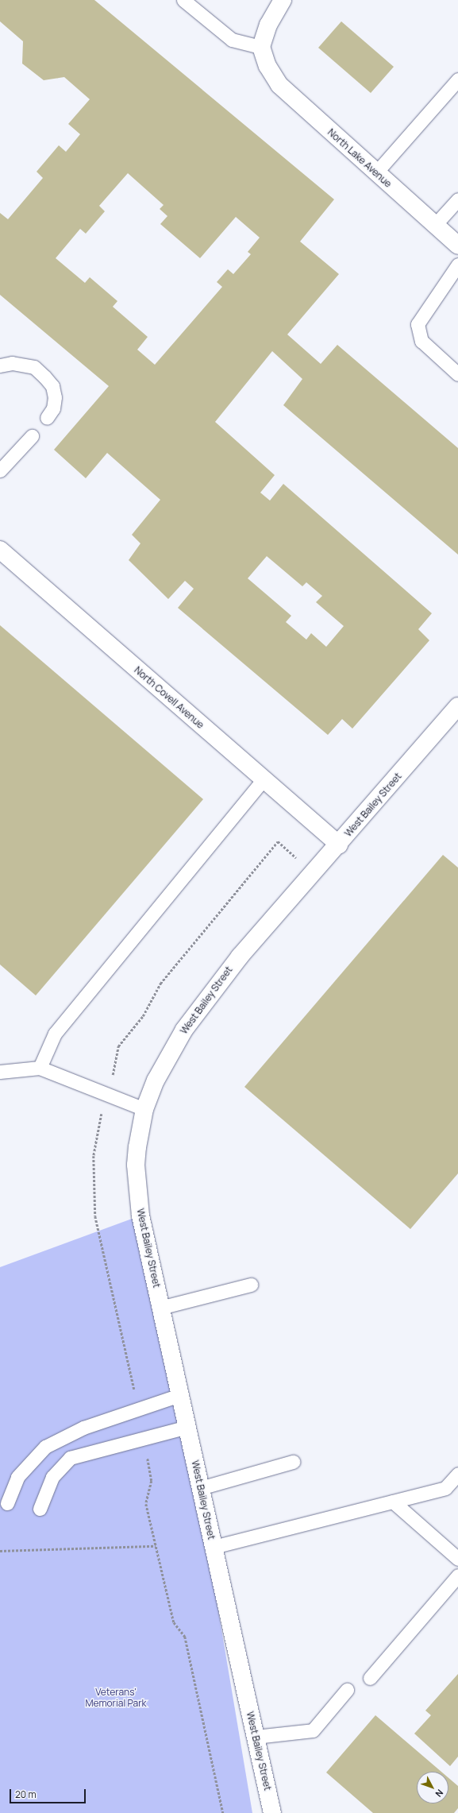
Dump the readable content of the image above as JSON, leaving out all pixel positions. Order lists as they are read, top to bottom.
{
  "streets": {
    "street": ["North Lake Avenue", "North Covell Avenue", "West Bailey Street"]
  },
  "crossings": [
    ["North Covell Avenue", "West Bailey Street"]
  ],
  "parks": ["Veterans' Memorial Park"],
  "scale_bar": "20 m",
  "north": "bottom right"
}
